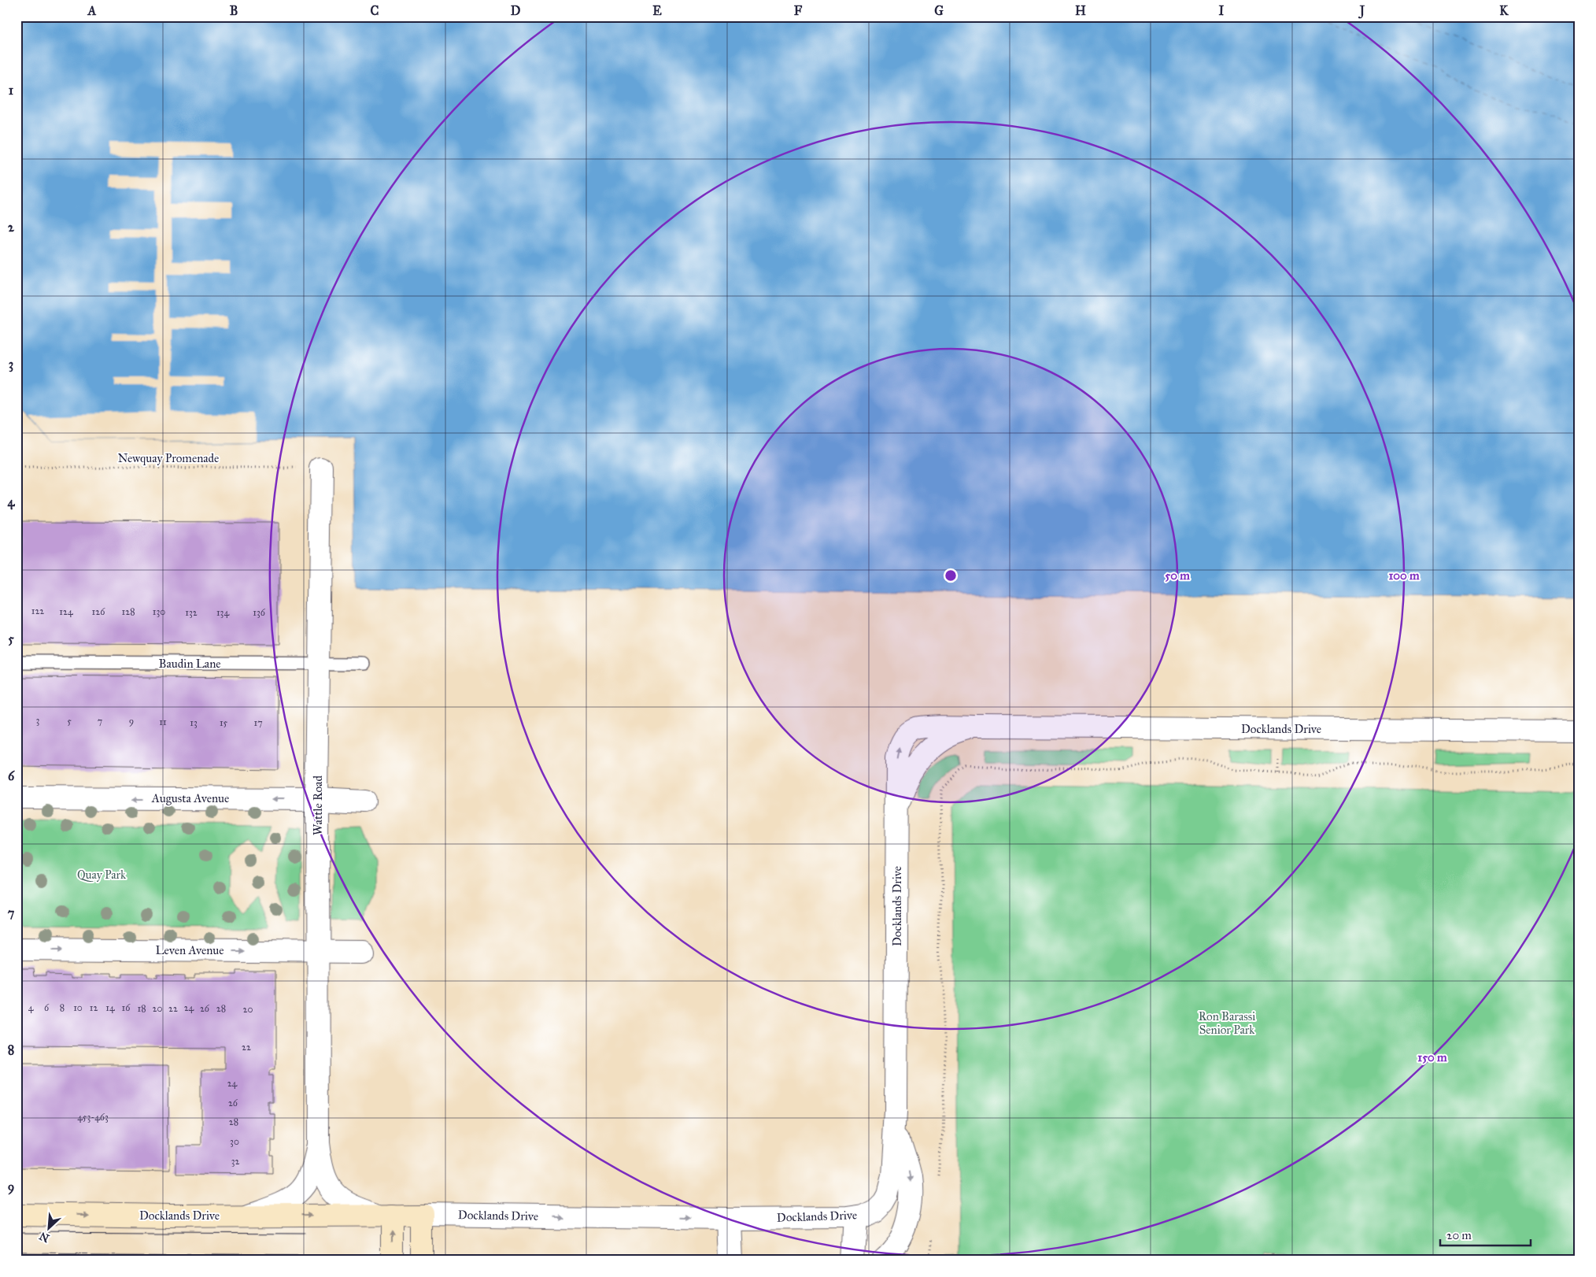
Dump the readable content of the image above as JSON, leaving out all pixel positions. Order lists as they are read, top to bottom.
{
  "streets": {
    "street": [
      "Docklands Drive",
      "Augusta Avenue",
      "Wattle Road",
      "Leven Avenue"
    ],
    "lane": ["Baudin Lane"],
    "path": ["Newquay Promenade"]
  },
  "crossings": [
    ["Newquay Promenade", "Wattle Road"],
    ["Baudin Lane", "Wattle Road"],
    ["Docklands Drive", "Wattle Road"],
    ["Augusta Avenue", "Wattle Road"],
    ["Wattle Road", "Leven Avenue"]
  ],
  "one_way": ["Augusta Avenue", "Leven Avenue"],
  "parks": ["Quay Park", "Ron Barassi Senior Park"],
  "house_numbers": [
    "122",
    "124",
    "126",
    "128",
    "130",
    "132",
    "134",
    "136",
    "3",
    "5",
    "7",
    "9",
    "11",
    "13",
    "15",
    "17",
    "4",
    "6",
    "8",
    "10",
    "12",
    "14",
    "16",
    "24",
    "18",
    "20",
    "22",
    "26",
    "28",
    "20",
    "22",
    "24",
    "26",
    "453-463",
    "28",
    "30",
    "32"
  ],
  "scale_bar": "20 m",
  "north": "bottom left",
  "grid": {
    "columns": [
      "A",
      "B",
      "C",
      "D",
      "E",
      "F",
      "G",
      "H",
      "I",
      "J",
      "K"
    ],
    "rows": [
      "1",
      "2",
      "3",
      "4",
      "5",
      "6",
      "7",
      "8",
      "9"
    ]
  },
  "rings": ["50 m", "100 m", "150 m"]
}
